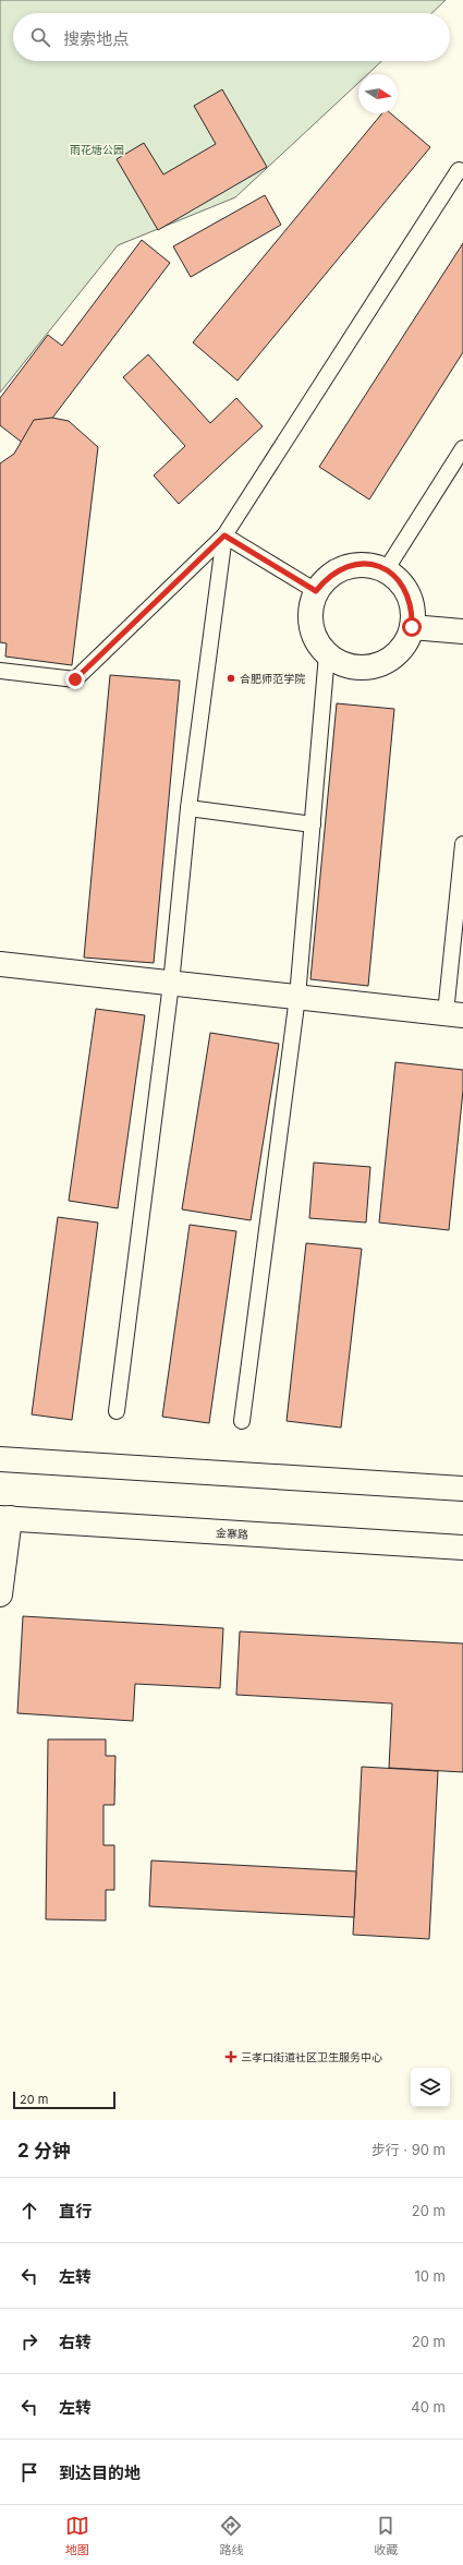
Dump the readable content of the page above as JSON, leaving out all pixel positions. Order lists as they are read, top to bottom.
{
  "streets": {
    "street": ["金寨路"]
  },
  "parks": ["雨花塘公园"],
  "places": {
    "other": ["合肥师范学院"],
    "health": ["三孝口街道社区卫生服务中心"]
  },
  "scale_bar": "20 m",
  "north": "right",
  "page": {
    "search": "搜索地点",
    "scale": "20 m",
    "heading": ["2 分钟", "步行 · 90 m"],
    "list": [
      ["直行", "20 m"],
      ["左转", "10 m"],
      ["右转", "20 m"],
      ["左转", "40 m"],
      "到达目的地"
    ],
    "nav": ["地图", "路线", "收藏"]
  }
}
